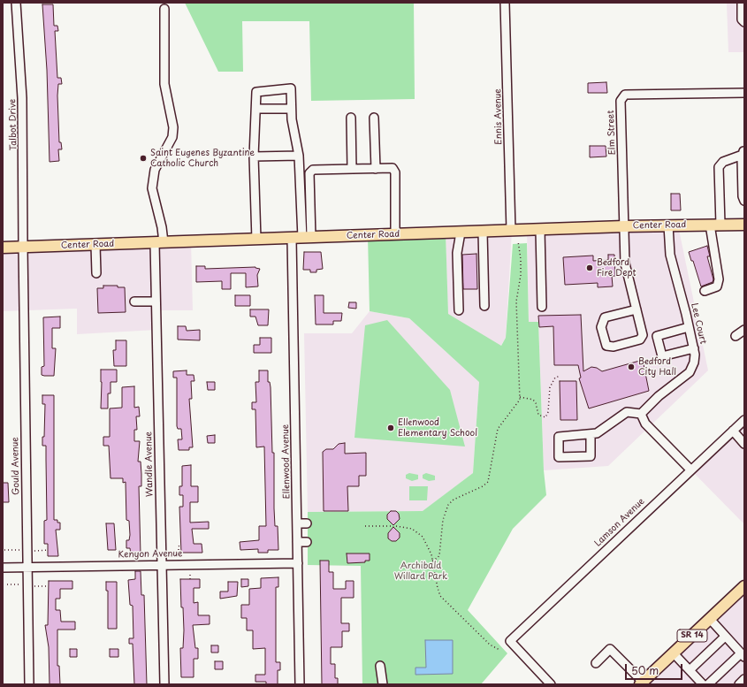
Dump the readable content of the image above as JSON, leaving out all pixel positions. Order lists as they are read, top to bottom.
{
  "streets": {
    "main road": ["Center Road", "SR 14"],
    "street": [
      "Ennis Avenue",
      "Talbot Drive",
      "Elm Street",
      "Lee Court",
      "Ellenwood Avenue",
      "Wandle Avenue",
      "Gould Avenue",
      "Lamson Avenue",
      "Kenyon Avenue"
    ]
  },
  "crossings": [
    ["Ennis Avenue", "Center Road"],
    ["Talbot Drive", "Center Road"],
    ["Talbot Drive", "Gould Avenue"],
    ["Elm Street", "Center Road"],
    ["Center Road", "Lee Court"],
    ["Center Road", "Ellenwood Avenue"],
    ["Center Road", "Wandle Avenue"],
    ["Center Road", "Gould Avenue"],
    ["Ellenwood Avenue", "Kenyon Avenue"],
    ["Wandle Avenue", "Kenyon Avenue"],
    ["Gould Avenue", "Kenyon Avenue"]
  ],
  "parks": ["Archibald Willard Park"],
  "places": [
    "Saint Eugenes Byzantine Catholic Church",
    "Bedford Fire Dept",
    "Bedford City Hall",
    "Ellenwood Elementary School"
  ],
  "scale_bar": "50 m"
}
